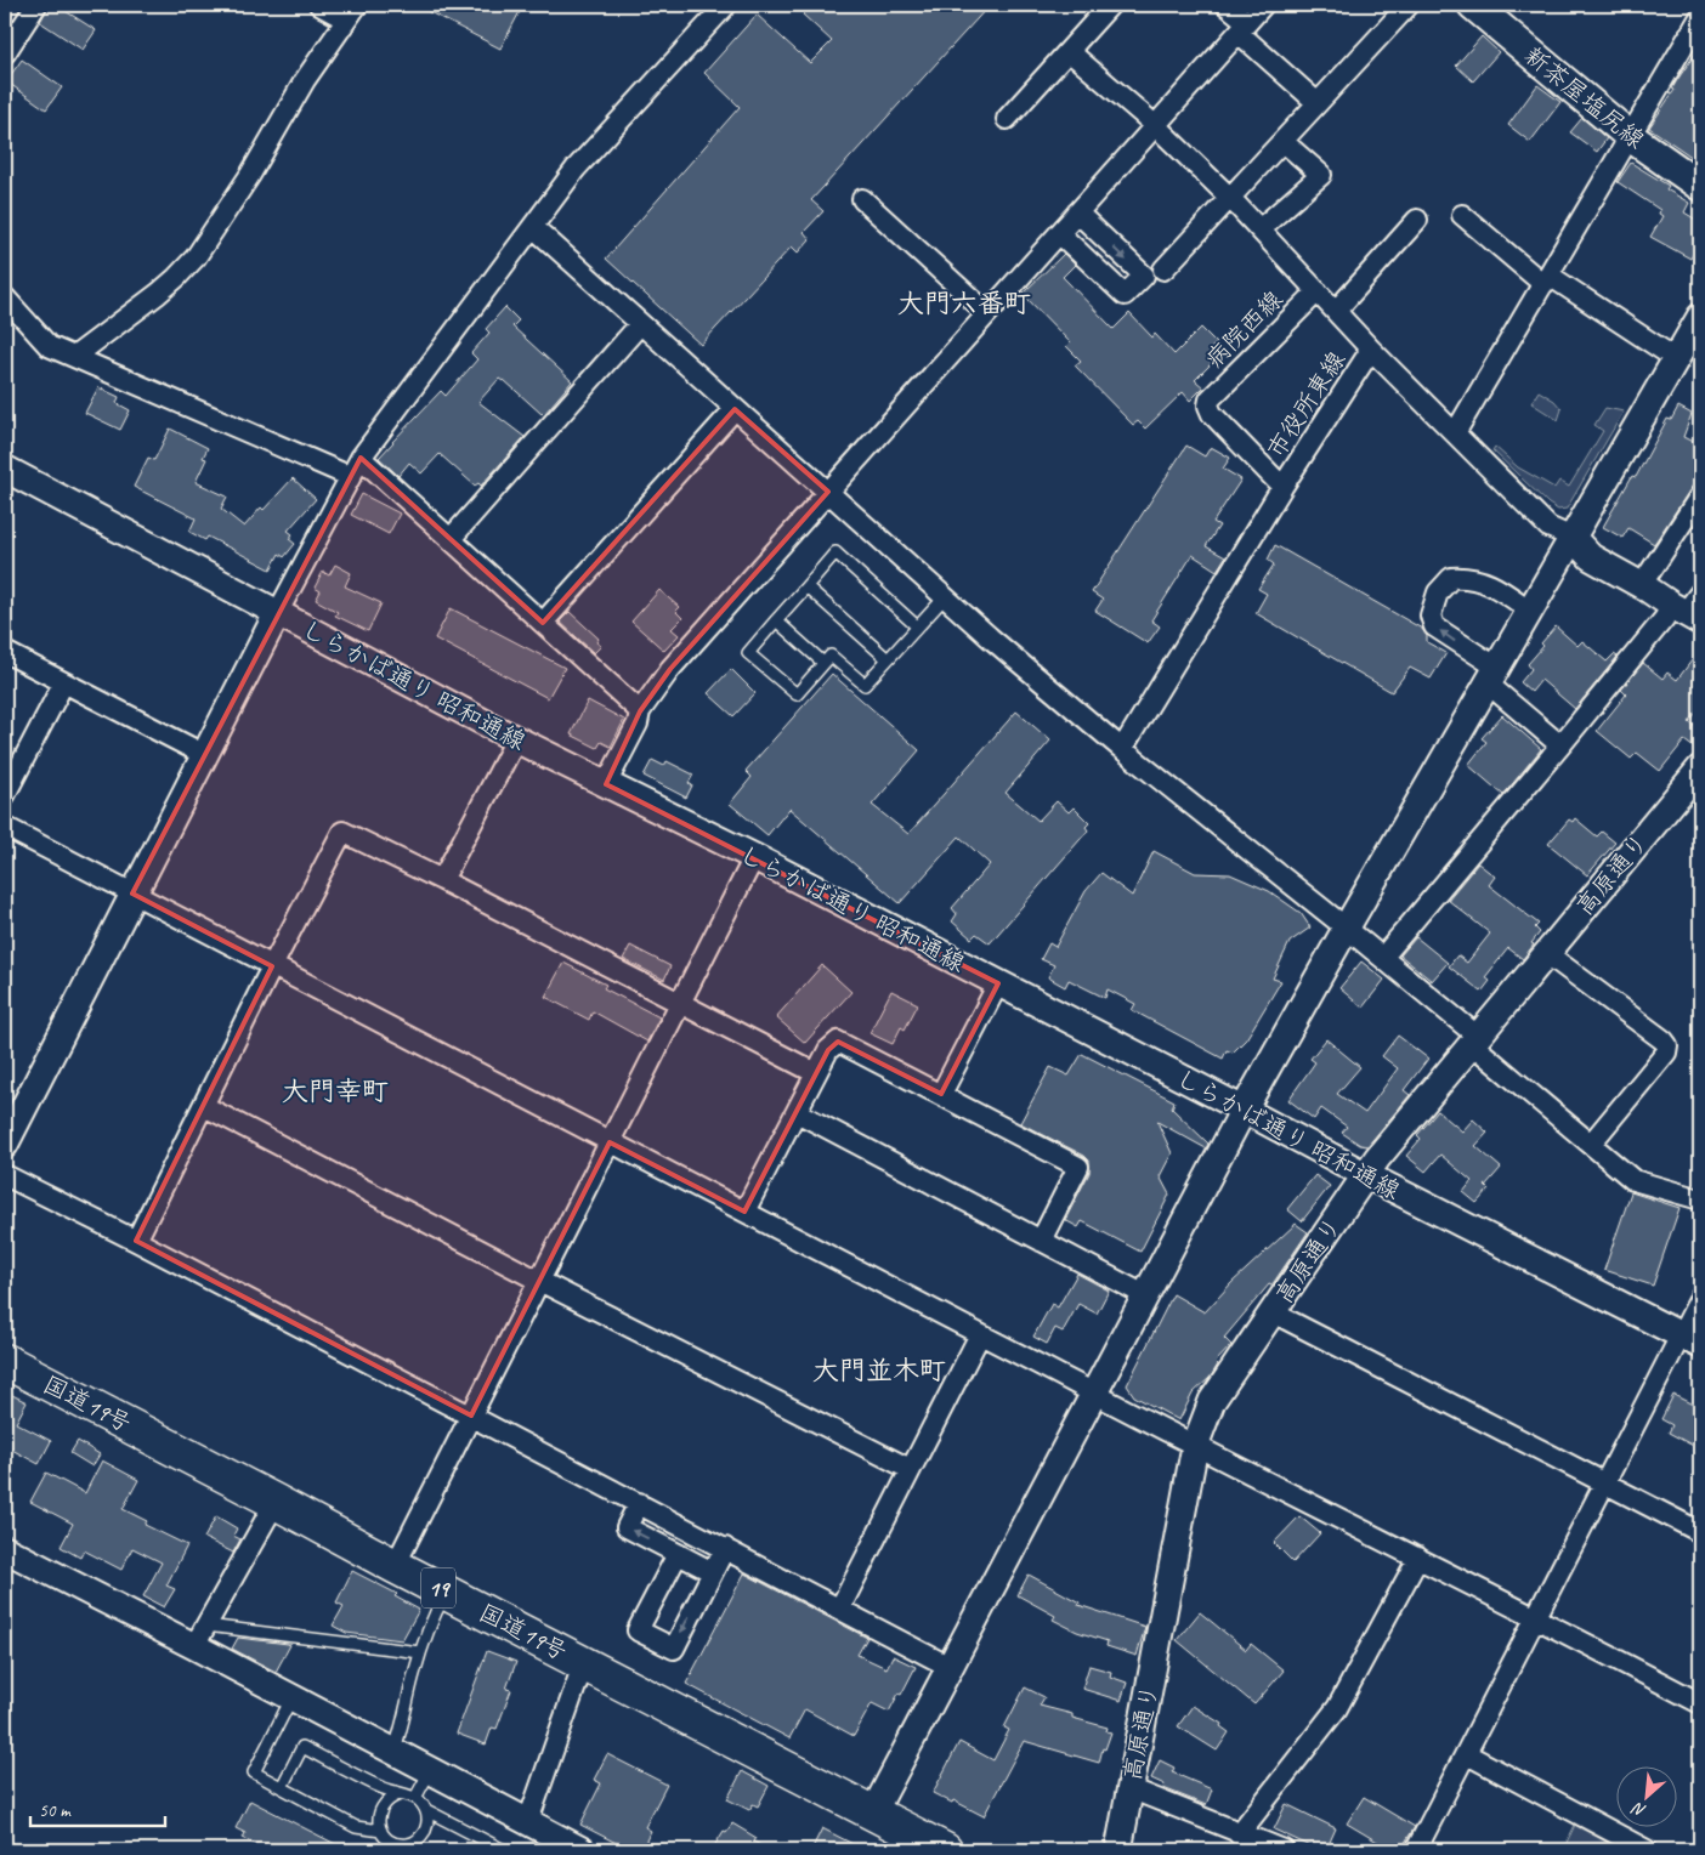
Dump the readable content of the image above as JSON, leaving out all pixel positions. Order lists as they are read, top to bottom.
{
  "streets": {
    "highway": ["国道19号", "19"],
    "main road": ["新茶屋塩尻線"],
    "street": [
      "病院西線",
      "市役所東線",
      "しらかば通り 昭和通線",
      "高原通り"
    ]
  },
  "crossings": [
    ["病院西線", "市役所東線"],
    ["しらかば通り 昭和通線", "高原通り"]
  ],
  "districts": ["大門六番町", "大門幸町", "大門並木町"],
  "scale_bar": "50 m",
  "north": "bottom left"
}
